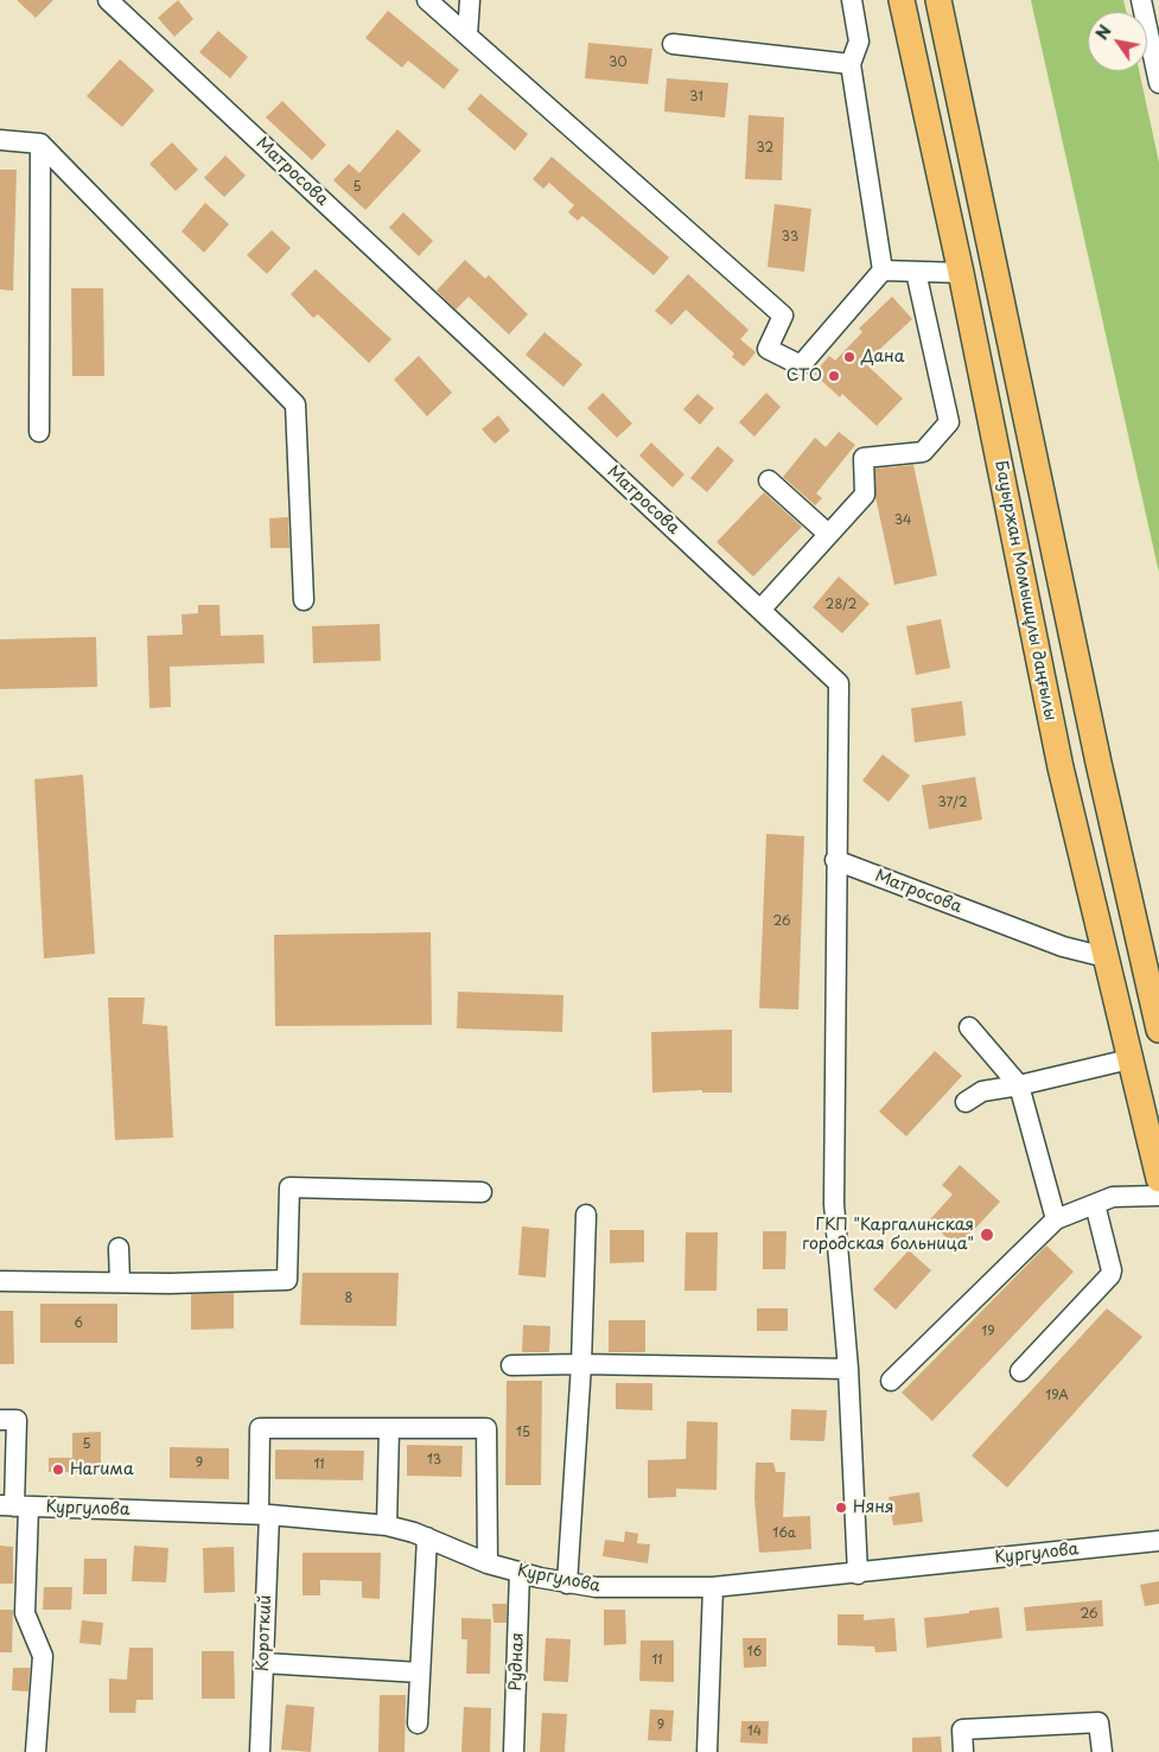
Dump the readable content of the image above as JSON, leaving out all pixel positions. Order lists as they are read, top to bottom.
{
  "streets": {
    "main road": ["Бауыржан Момышұлы даңғылы"],
    "street": [
      "Матросова",
      "Кургулова",
      "Короткий",
      "Рудная"
    ]
  },
  "crossings": [
    ["Матросова", "Бауыржан Момышұлы даңғылы"],
    ["Кургулова", "Короткий"],
    ["Кургулова", "Рудная"]
  ],
  "places": [
    "Дана",
    "СТО",
    "ГКП \"Каргалинская городская больница\"",
    "Нагима",
    "Няня"
  ],
  "house_numbers": [
    "30",
    "31",
    "32",
    "5",
    "33",
    "34",
    "28/2",
    "37/2",
    "26",
    "8",
    "6",
    "19",
    "19А",
    "15",
    "5",
    "13",
    "9",
    "11",
    "16а",
    "26",
    "16",
    "11",
    "9",
    "14"
  ],
  "north": "top left"
}
